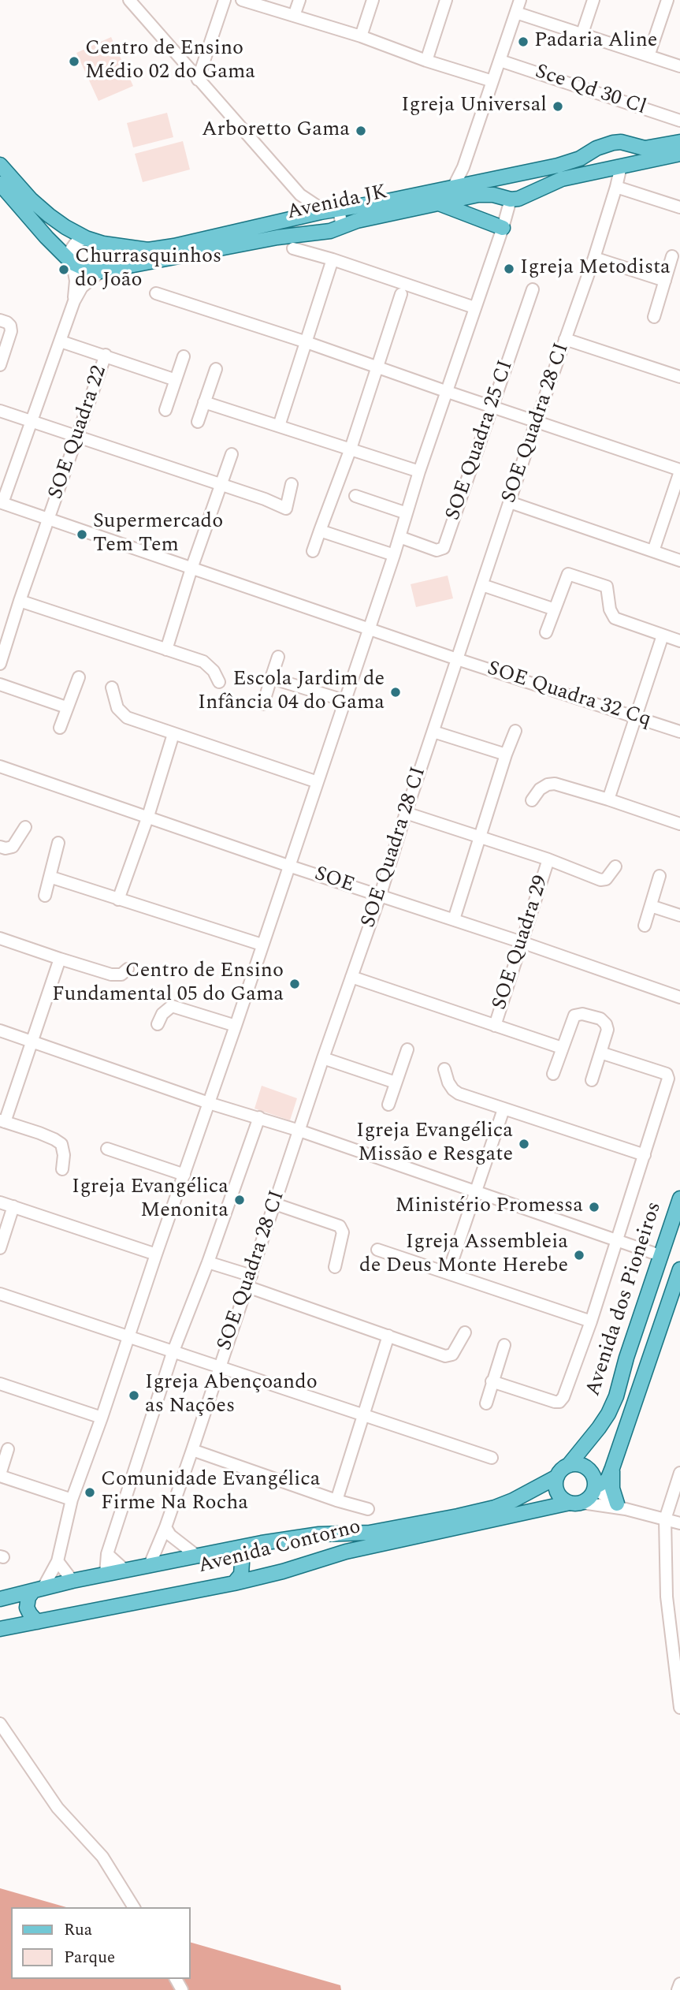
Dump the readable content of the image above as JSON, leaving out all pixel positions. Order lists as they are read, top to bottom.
{
  "streets": {
    "main road": ["Avenida JK", "Avenida dos Pioneiros", "Avenida Contorno"],
    "street": [
      "Sce Qd 30 Cl",
      "SOE Quadra 28 CI",
      "SOE Quadra 22",
      "SOE Quadra 25 CI",
      "SOE Quadra 32 Cq",
      "SOE",
      "SOE Quadra 29"
    ]
  },
  "crossings": [
    ["Avenida JK", "SOE Quadra 28 CI"],
    ["SOE Quadra 28 CI", "SOE Quadra 32 Cq"],
    ["SOE Quadra 28 CI", "SOE"],
    ["SOE Quadra 28 CI", "SOE Quadra 29"],
    ["SOE Quadra 28 CI", "Avenida Contorno"],
    ["SOE", "SOE Quadra 29"],
    ["Avenida dos Pioneiros", "Avenida Contorno"]
  ],
  "places": [
    "Padaria Aline",
    "Centro de Ensino Médio 02 do Gama",
    "Igreja Universal",
    "Arboretto Gama",
    "Igreja Metodista",
    "Churrasquinhos do João",
    "Supermercado Tem Tem",
    "Escola Jardim de Infância 04 do Gama",
    "Centro de Ensino Fundamental 05 do Gama",
    "Igreja Evangélica Missão e Resgate",
    "Igreja Evangélica Menonita",
    "Ministério Promessa",
    "Igreja Assembleia de Deus Monte Herebe",
    "Igreja Abençoando as Nações",
    "Comunidade Evangélica Firme Na Rocha"
  ],
  "legend": ["Rua", "Parque"]
}
